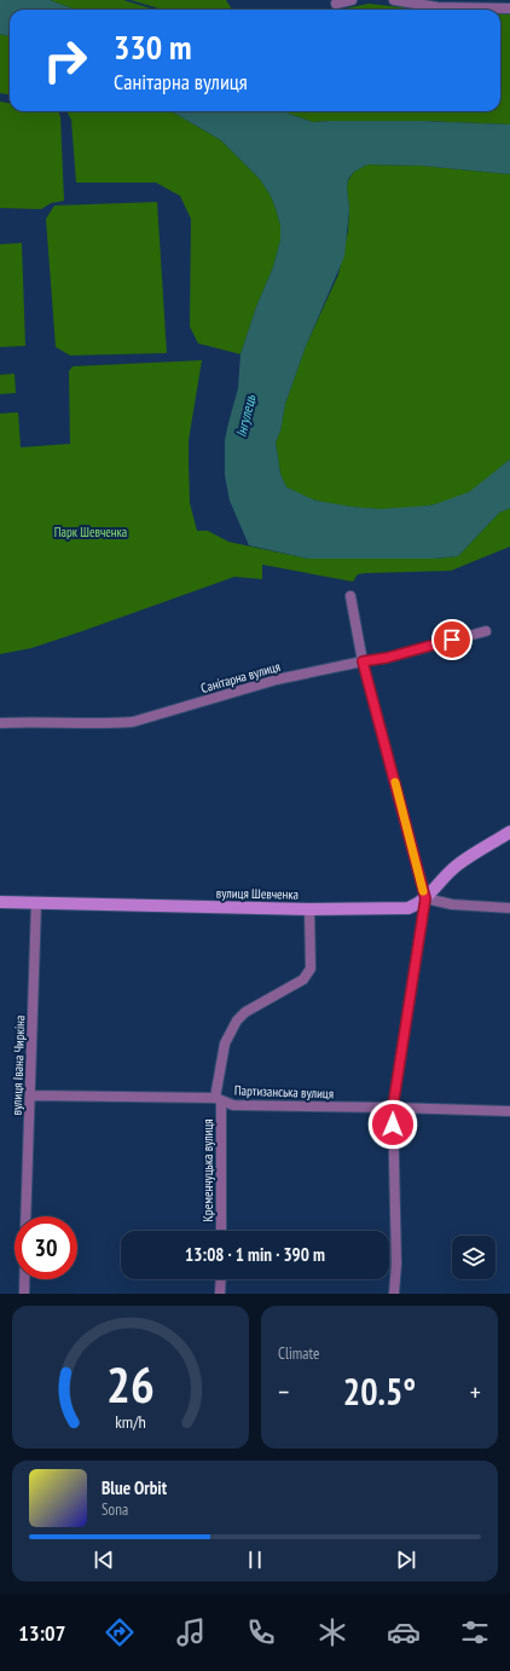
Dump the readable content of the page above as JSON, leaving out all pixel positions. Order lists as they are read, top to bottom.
{
  "streets": {
    "main road": ["вулиця Шевченка"],
    "street": [
      "Санітарна вулиця",
      "вулиця Івана Чиркіна",
      "Партизанська вулиця",
      "Кременчуцька вулиця"
    ]
  },
  "crossings": [
    ["вулиця Шевченка", "вулиця Івана Чиркіна"],
    ["вулиця Шевченка", "Кременчуцька вулиця"],
    ["вулиця Івана Чиркіна", "Партизанська вулиця"],
    ["Партизанська вулиця", "Кременчуцька вулиця"]
  ],
  "water": ["Інгулець"],
  "parks": ["Парк Шевченка"],
  "page": {
    "turn": ["330 m", "Санітарна вулиця"],
    "limit": "30",
    "trip": "13:08 · 1 min · 390 m",
    "tile": "Climate",
    "heat": ["−", "20.5°", "+"],
    "song": ["Blue Orbit", "Sona"],
    "tabs": "13:07",
    "gauge": ["26", "km/h"]
  }
}
